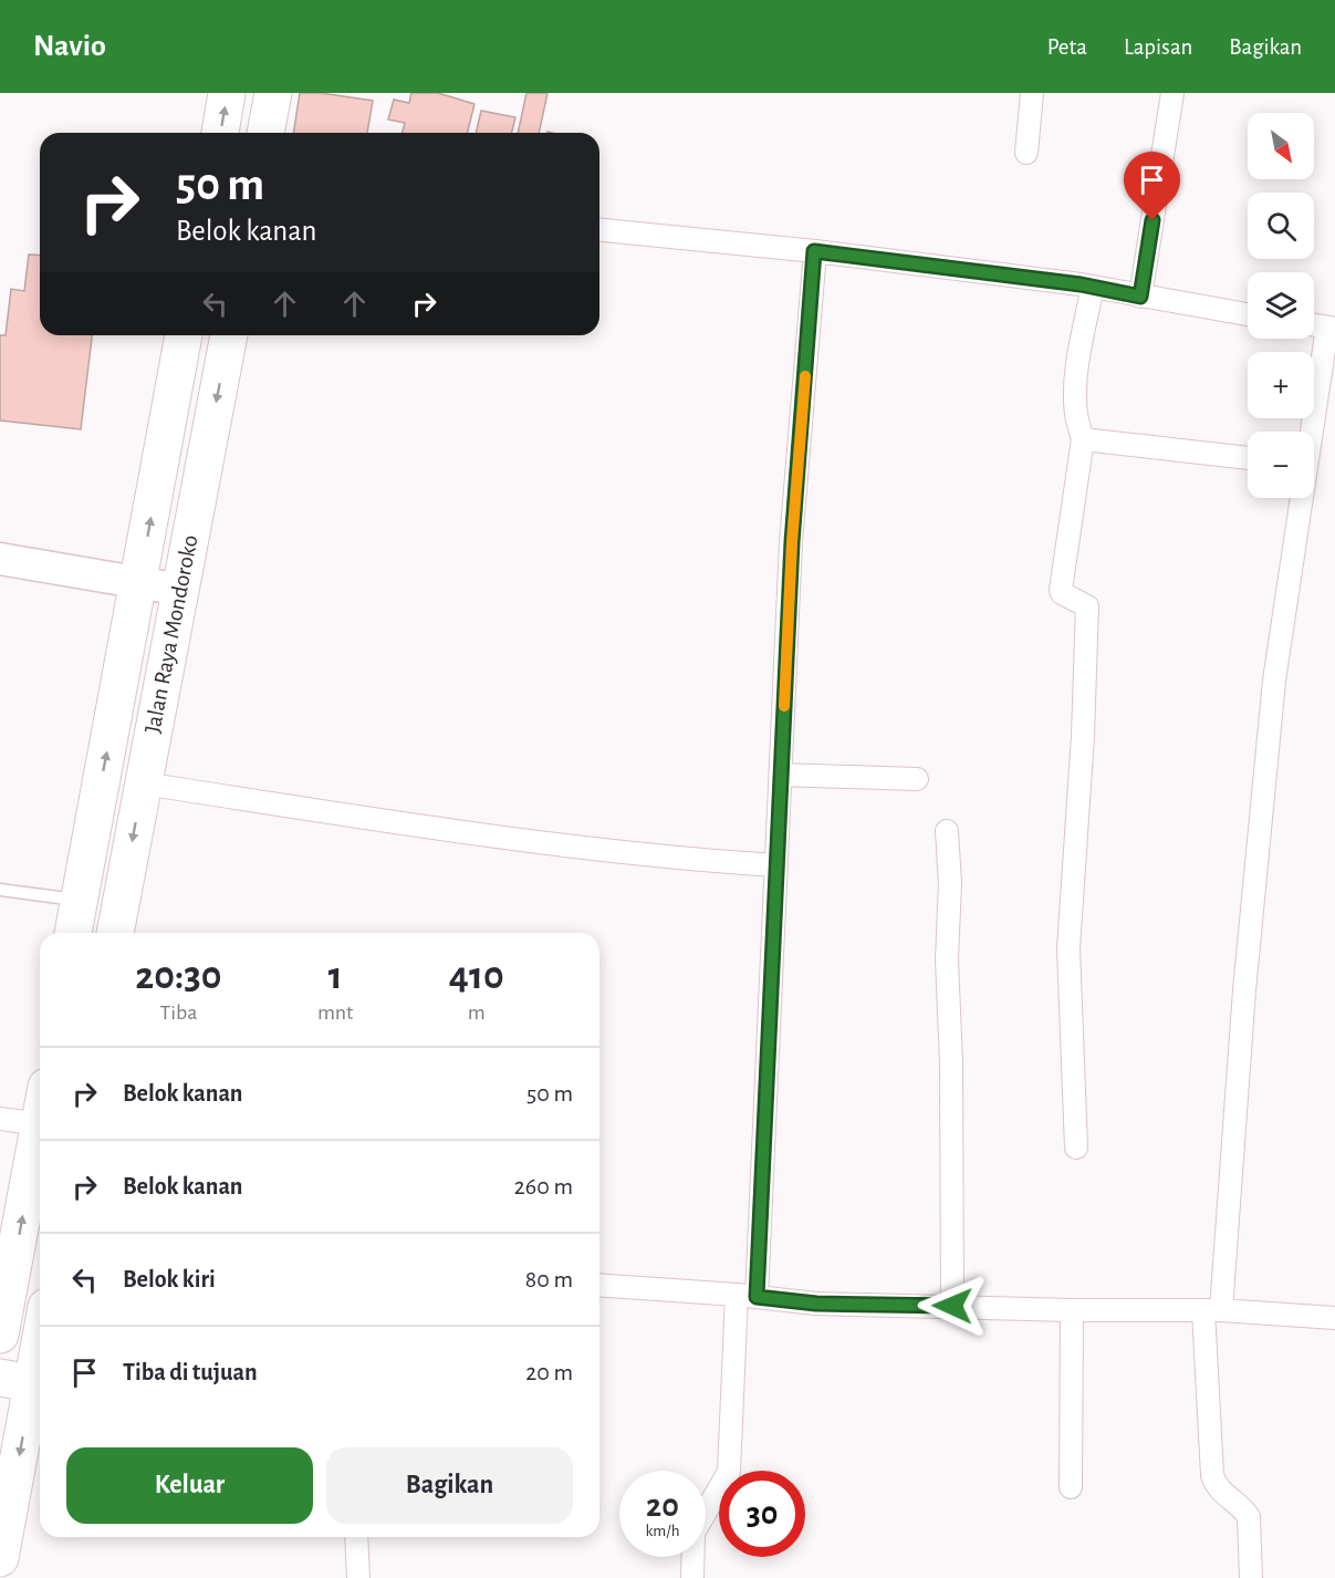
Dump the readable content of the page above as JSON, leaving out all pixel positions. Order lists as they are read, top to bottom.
{
  "streets": {
    "highway": ["Jalan Raya Mondoroko"]
  },
  "north": "bottom right",
  "page": {
    "header": "Navio",
    "nav": ["Peta", "Lapisan", "Bagikan"],
    "map_buttons": ["+", "−"],
    "turn": ["50 m", "Belok kanan"],
    "eta": [
      "20:30",
      "Tiba",
      "1",
      "mnt",
      "410",
      "m"
    ],
    "list": [
      {
        "name": "Belok kanan",
        "value": "50 m"
      },
      {
        "name": "Belok kanan",
        "value": "260 m"
      },
      {
        "name": "Belok kiri",
        "value": "80 m"
      },
      {
        "name": "Tiba di tujuan",
        "value": "20 m"
      }
    ],
    "buttons": ["Keluar", "Bagikan"],
    "speed": "20 km/h",
    "limit": "30"
  }
}
